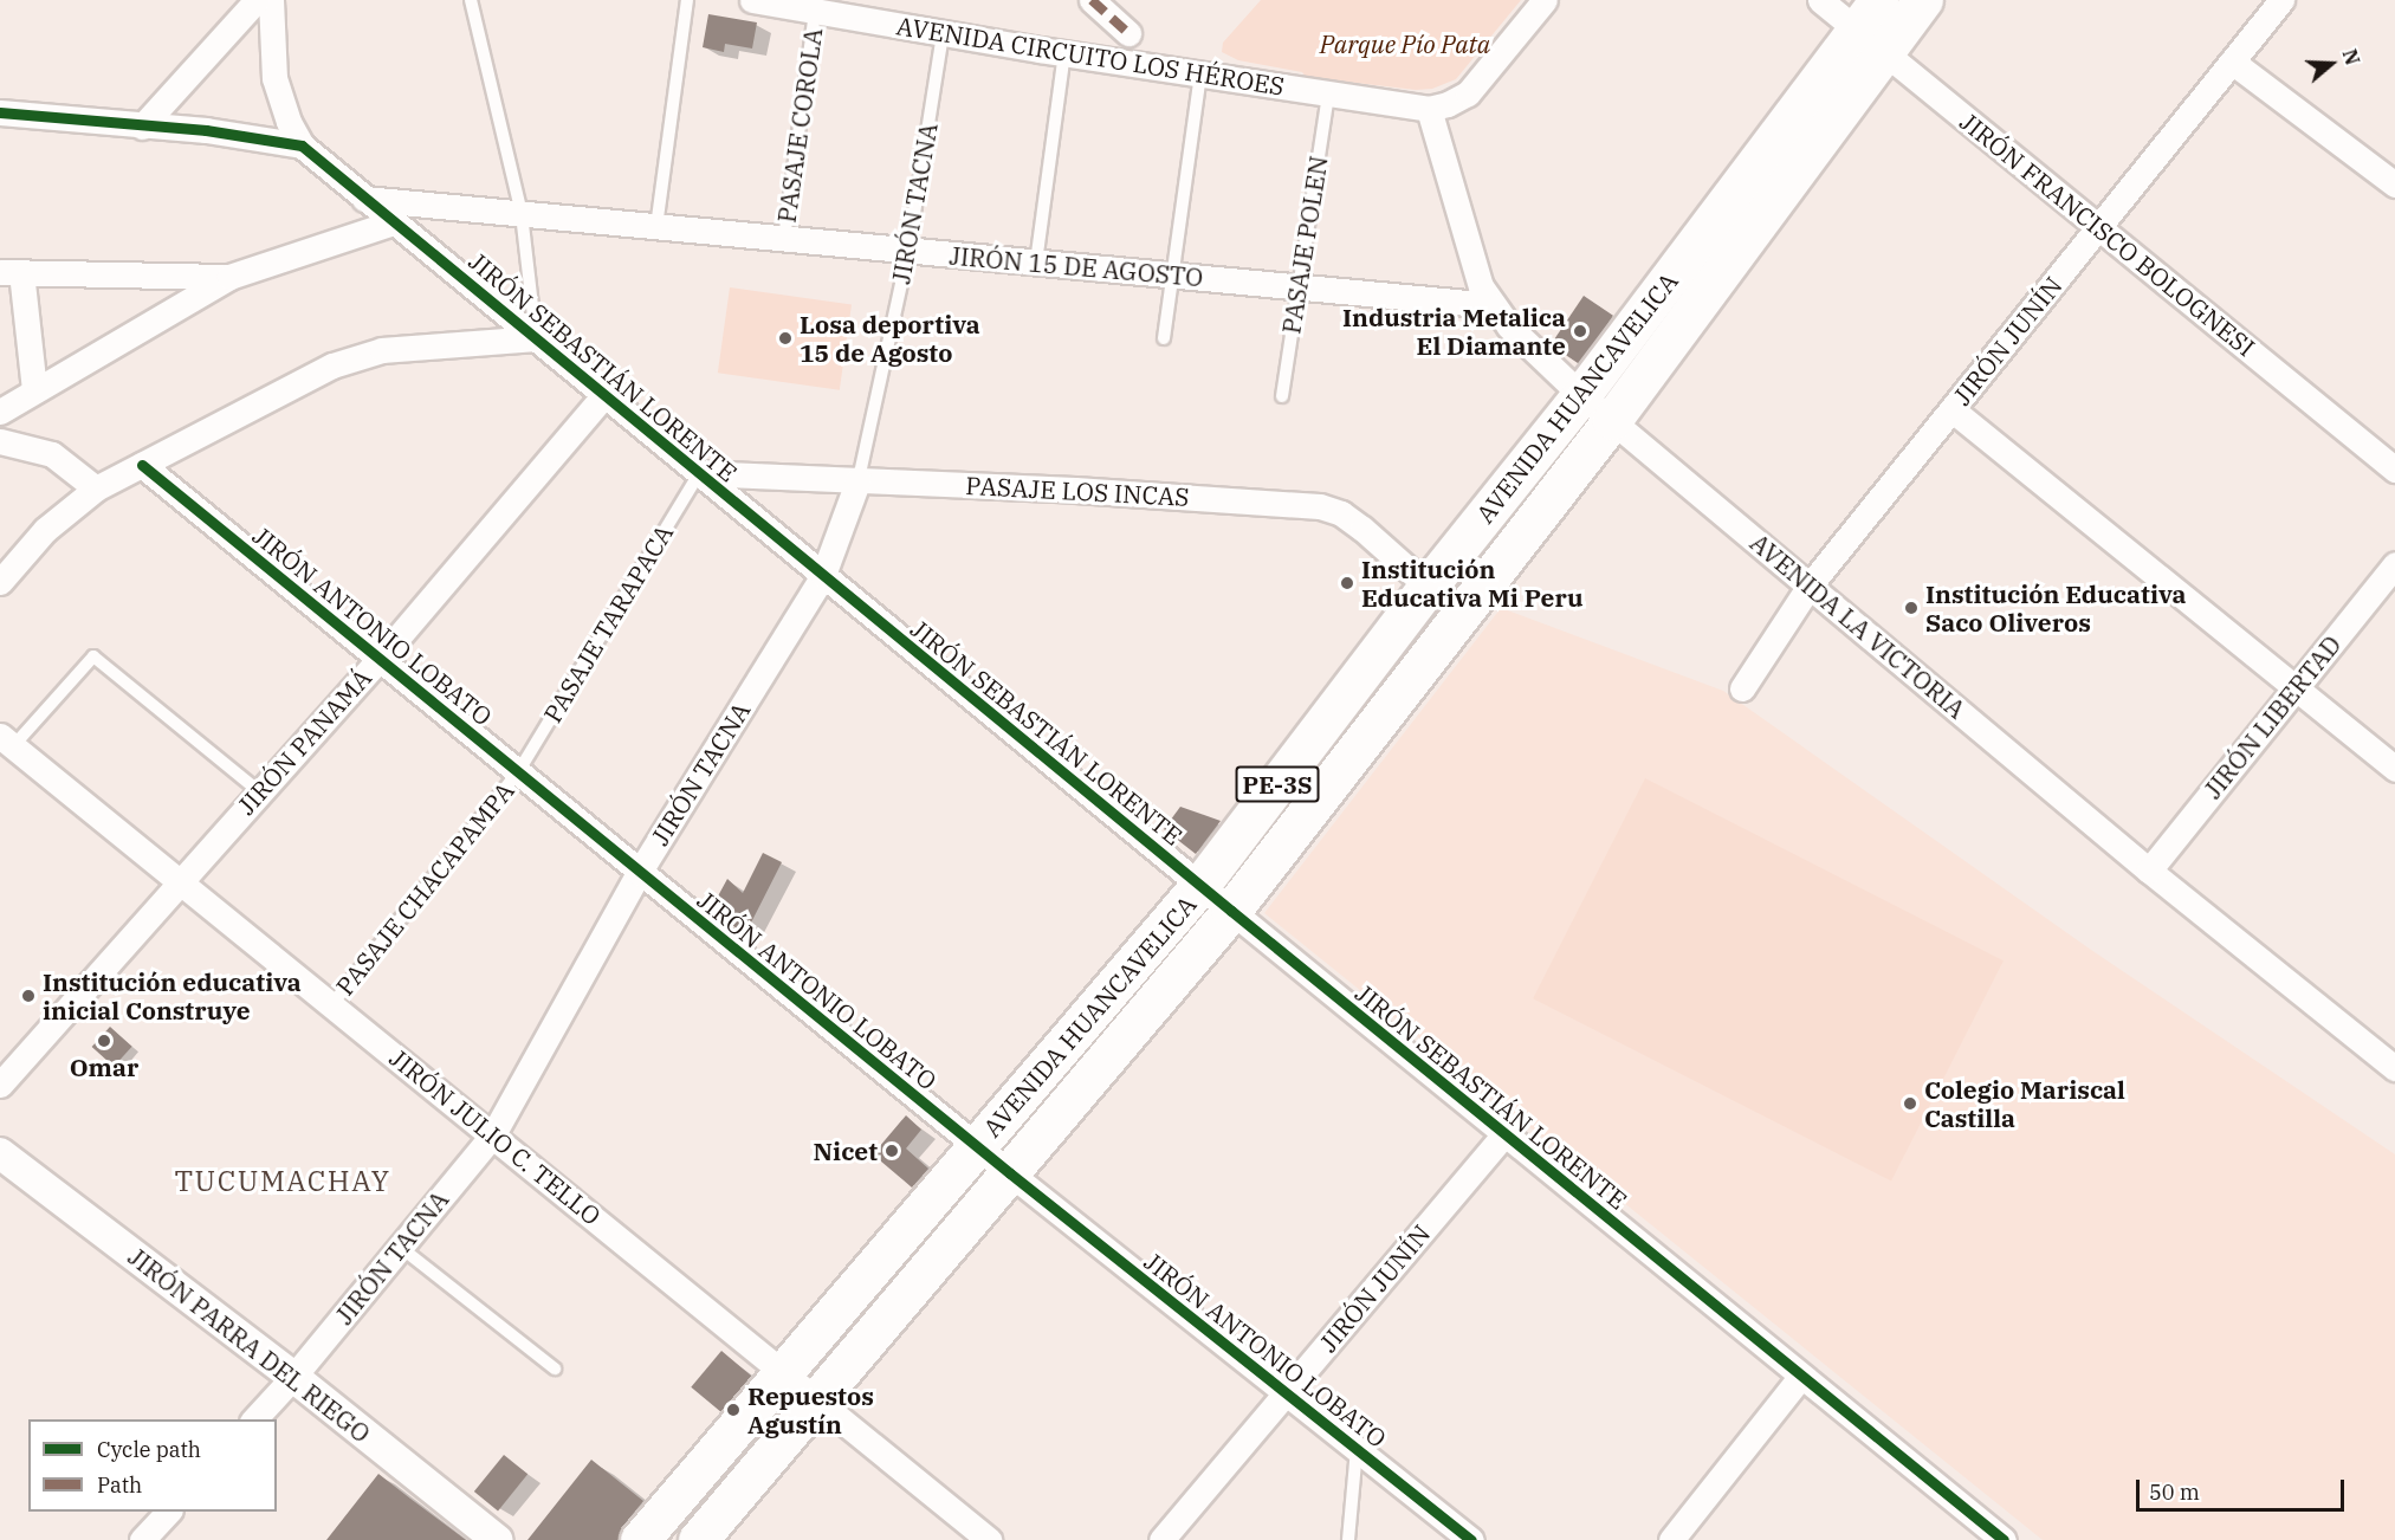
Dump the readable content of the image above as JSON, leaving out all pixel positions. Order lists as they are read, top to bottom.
{
  "streets": {
    "highway": ["AVENIDA HUANCAVELICA", "PE-3S"],
    "street": [
      "AVENIDA CIRCUITO LOS HÉROES",
      "JIRÓN TACNA",
      "JIRÓN FRANCISCO BOLOGNESI",
      "JIRÓN 15 DE AGOSTO",
      "JIRÓN JUNÍN",
      "JIRÓN SEBASTIÁN LORENTE",
      "PASAJE LOS INCAS",
      "JIRÓN ANTONIO LOBATO",
      "AVENIDA LA VICTORIA",
      "JIRÓN LIBERTAD",
      "JIRÓN PANAMÁ",
      "JIRÓN JULIO C. TELLO",
      "JIRÓN PARRA DEL RIEGO"
    ],
    "lane": [
      "PASAJE COROLA",
      "PASAJE POLEN",
      "PASAJE TARAPACA",
      "PASAJE CHACAPAMPA"
    ]
  },
  "crossings": [
    ["AVENIDA CIRCUITO LOS HÉROES", "PASAJE COROLA"],
    ["AVENIDA CIRCUITO LOS HÉROES", "JIRÓN TACNA"],
    ["AVENIDA CIRCUITO LOS HÉROES", "PASAJE POLEN"],
    ["AVENIDA CIRCUITO LOS HÉROES", "AVENIDA LA VICTORIA"],
    ["PASAJE COROLA", "JIRÓN 15 DE AGOSTO"],
    ["JIRÓN TACNA", "JIRÓN 15 DE AGOSTO"],
    ["JIRÓN TACNA", "JIRÓN SEBASTIÁN LORENTE"],
    ["JIRÓN TACNA", "PASAJE LOS INCAS"],
    ["JIRÓN TACNA", "JIRÓN ANTONIO LOBATO"],
    ["JIRÓN TACNA", "JIRÓN JULIO C. TELLO"],
    ["JIRÓN TACNA", "JIRÓN PARRA DEL RIEGO"],
    ["JIRÓN FRANCISCO BOLOGNESI", "JIRÓN JUNÍN"],
    ["JIRÓN FRANCISCO BOLOGNESI", "AVENIDA HUANCAVELICA"],
    ["PASAJE POLEN", "JIRÓN 15 DE AGOSTO"],
    ["JIRÓN 15 DE AGOSTO", "JIRÓN SEBASTIÁN LORENTE"],
    ["JIRÓN 15 DE AGOSTO", "AVENIDA LA VICTORIA"],
    ["JIRÓN JUNÍN", "JIRÓN SEBASTIÁN LORENTE"],
    ["JIRÓN JUNÍN", "JIRÓN ANTONIO LOBATO"],
    ["JIRÓN JUNÍN", "AVENIDA LA VICTORIA"],
    ["JIRÓN SEBASTIÁN LORENTE", "AVENIDA HUANCAVELICA"],
    ["JIRÓN SEBASTIÁN LORENTE", "PASAJE LOS INCAS"],
    ["JIRÓN SEBASTIÁN LORENTE", "PASAJE TARAPACA"],
    ["JIRÓN SEBASTIÁN LORENTE", "JIRÓN PANAMÁ"],
    ["AVENIDA HUANCAVELICA", "PASAJE LOS INCAS"],
    ["AVENIDA HUANCAVELICA", "JIRÓN ANTONIO LOBATO"],
    ["AVENIDA HUANCAVELICA", "AVENIDA LA VICTORIA"],
    ["AVENIDA HUANCAVELICA", "JIRÓN JULIO C. TELLO"],
    ["PASAJE LOS INCAS", "PASAJE TARAPACA"],
    ["PASAJE TARAPACA", "JIRÓN ANTONIO LOBATO"],
    ["PASAJE TARAPACA", "PASAJE CHACAPAMPA"],
    ["JIRÓN ANTONIO LOBATO", "JIRÓN PANAMÁ"],
    ["JIRÓN ANTONIO LOBATO", "PASAJE CHACAPAMPA"],
    ["AVENIDA LA VICTORIA", "JIRÓN LIBERTAD"],
    ["JIRÓN PANAMÁ", "JIRÓN JULIO C. TELLO"],
    ["PASAJE CHACAPAMPA", "JIRÓN JULIO C. TELLO"]
  ],
  "districts": ["TUCUMACHAY"],
  "parks": ["Parque Pío Pata"],
  "places": [
    "Industria Metalica El Diamante",
    "Losa deportiva 15 de Agosto",
    "Institución Educativa Mi Peru",
    "Institución Educativa Saco Oliveros",
    "Institución educativa inicial Construye",
    "Omar",
    "Colegio Mariscal Castilla",
    "Nicet",
    "Repuestos Agustín"
  ],
  "legend": ["Cycle path", "Path"],
  "scale_bar": "50 m",
  "north": "right"
}
